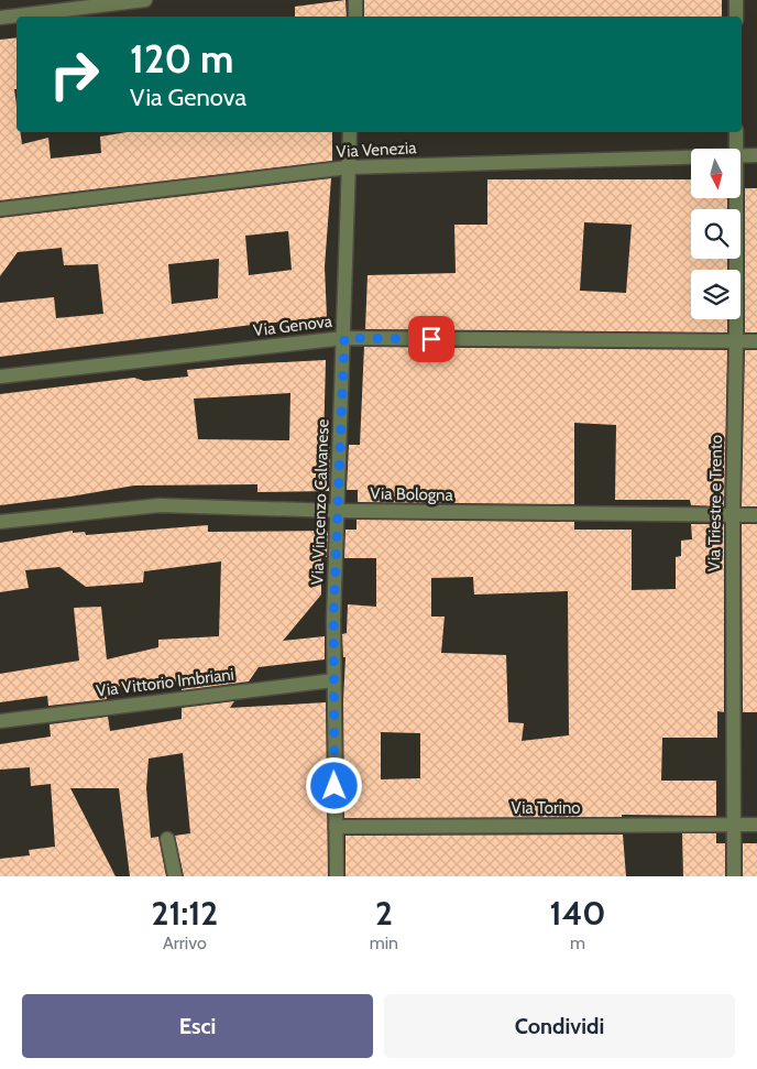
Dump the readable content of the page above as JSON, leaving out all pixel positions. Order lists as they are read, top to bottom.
{
  "streets": {
    "street": [
      "Via Venezia",
      "Via Genova",
      "Via Bologna",
      "Via Vincenzo Calvanese",
      "Via Triestre e Trento",
      "Via Vittorio Imbriani",
      "Via Torino"
    ]
  },
  "crossings": [
    ["Via Venezia", "Via Vincenzo Calvanese"],
    ["Via Genova", "Via Vincenzo Calvanese"],
    ["Via Genova", "Via Triestre e Trento"],
    ["Via Bologna", "Via Vincenzo Calvanese"],
    ["Via Bologna", "Via Triestre e Trento"],
    ["Via Vincenzo Calvanese", "Via Vittorio Imbriani"],
    ["Via Vincenzo Calvanese", "Via Torino"],
    ["Via Triestre e Trento", "Via Torino"]
  ],
  "north": "bottom",
  "page": {
    "turn": ["120 m", "Via Genova"],
    "eta": [
      "21:12",
      "Arrivo",
      "2",
      "min",
      "140",
      "m"
    ],
    "buttons": ["Esci", "Condividi"]
  }
}
